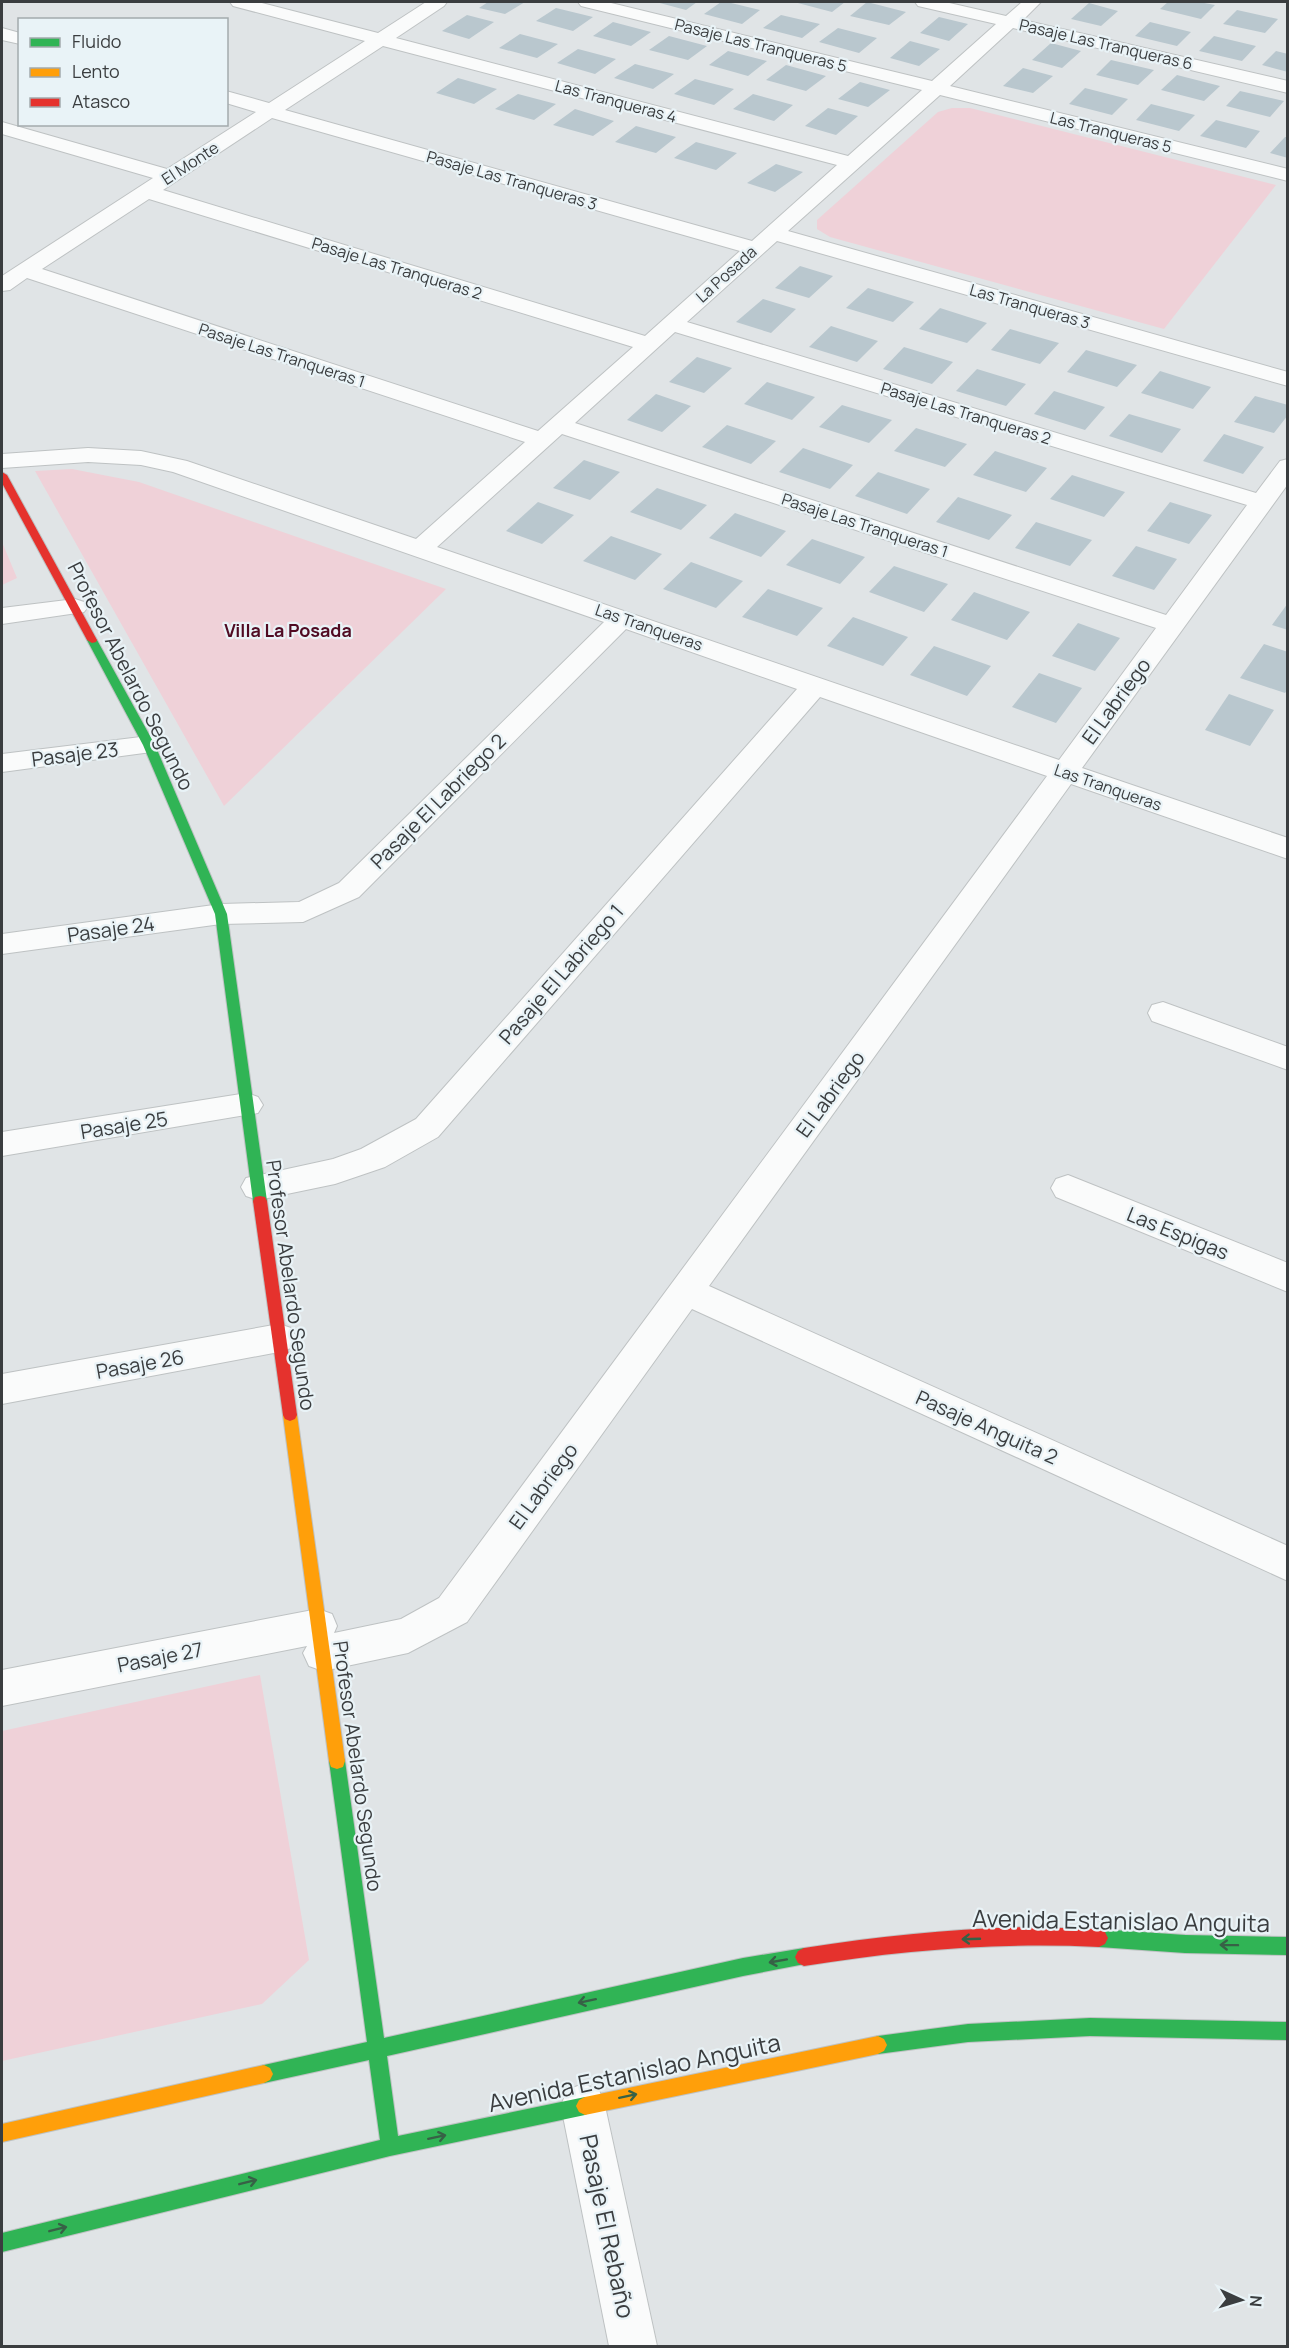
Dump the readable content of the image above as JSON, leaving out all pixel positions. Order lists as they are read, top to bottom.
{
  "streets": {
    "street": [
      "Pasaje Las Tranqueras 6",
      "Pasaje Las Tranqueras 5",
      "Las Tranqueras 4",
      "Las Tranqueras 5",
      "El Monte",
      "Pasaje Las Tranqueras 3",
      "Pasaje Las Tranqueras 2",
      "La Posada",
      "Las Tranqueras 3",
      "Pasaje Las Tranqueras 1",
      "Las Tranqueras",
      "Profesor Abelardo Segundo",
      "El Labriego",
      "Pasaje 23",
      "Pasaje El Labriego 2",
      "Pasaje 24",
      "Pasaje El Labriego 1",
      "Pasaje 25",
      "Las Espigas",
      "Pasaje 26",
      "Pasaje Anguita 2",
      "Pasaje 27",
      "Avenida Estanislao Anguita",
      "Pasaje El Rebaño"
    ]
  },
  "crossings": [
    ["Pasaje Las Tranqueras 6", "La Posada"],
    ["Pasaje Las Tranqueras 5", "Las Tranqueras 5"],
    ["Pasaje Las Tranqueras 5", "La Posada"],
    ["Las Tranqueras 4", "El Monte"],
    ["Las Tranqueras 4", "La Posada"],
    ["Las Tranqueras 5", "La Posada"],
    ["El Monte", "Pasaje Las Tranqueras 3"],
    ["El Monte", "Pasaje Las Tranqueras 2"],
    ["El Monte", "Pasaje Las Tranqueras 1"],
    ["Pasaje Las Tranqueras 3", "La Posada"],
    ["Pasaje Las Tranqueras 2", "La Posada"],
    ["Pasaje Las Tranqueras 2", "El Labriego"],
    ["La Posada", "Las Tranqueras 3"],
    ["La Posada", "Pasaje Las Tranqueras 1"],
    ["La Posada", "Las Tranqueras"],
    ["Pasaje Las Tranqueras 1", "El Labriego"],
    ["Las Tranqueras", "El Labriego"],
    ["Las Tranqueras", "Pasaje El Labriego 2"],
    ["Las Tranqueras", "Pasaje El Labriego 1"],
    ["Profesor Abelardo Segundo", "El Labriego"],
    ["Profesor Abelardo Segundo", "Pasaje 23"],
    ["Profesor Abelardo Segundo", "Pasaje El Labriego 2"],
    ["Profesor Abelardo Segundo", "Pasaje 24"],
    ["Profesor Abelardo Segundo", "Pasaje El Labriego 1"],
    ["Profesor Abelardo Segundo", "Pasaje 25"],
    ["Profesor Abelardo Segundo", "Pasaje 26"],
    ["Profesor Abelardo Segundo", "Pasaje 27"],
    ["Profesor Abelardo Segundo", "Avenida Estanislao Anguita"],
    ["El Labriego", "Pasaje Anguita 2"],
    ["El Labriego", "Pasaje 27"],
    ["Pasaje El Labriego 2", "Pasaje 24"],
    ["Avenida Estanislao Anguita", "Pasaje El Rebaño"]
  ],
  "districts": ["Villa La Posada"],
  "legend": ["Fluido", "Lento", "Atasco"],
  "north": "right"
}
